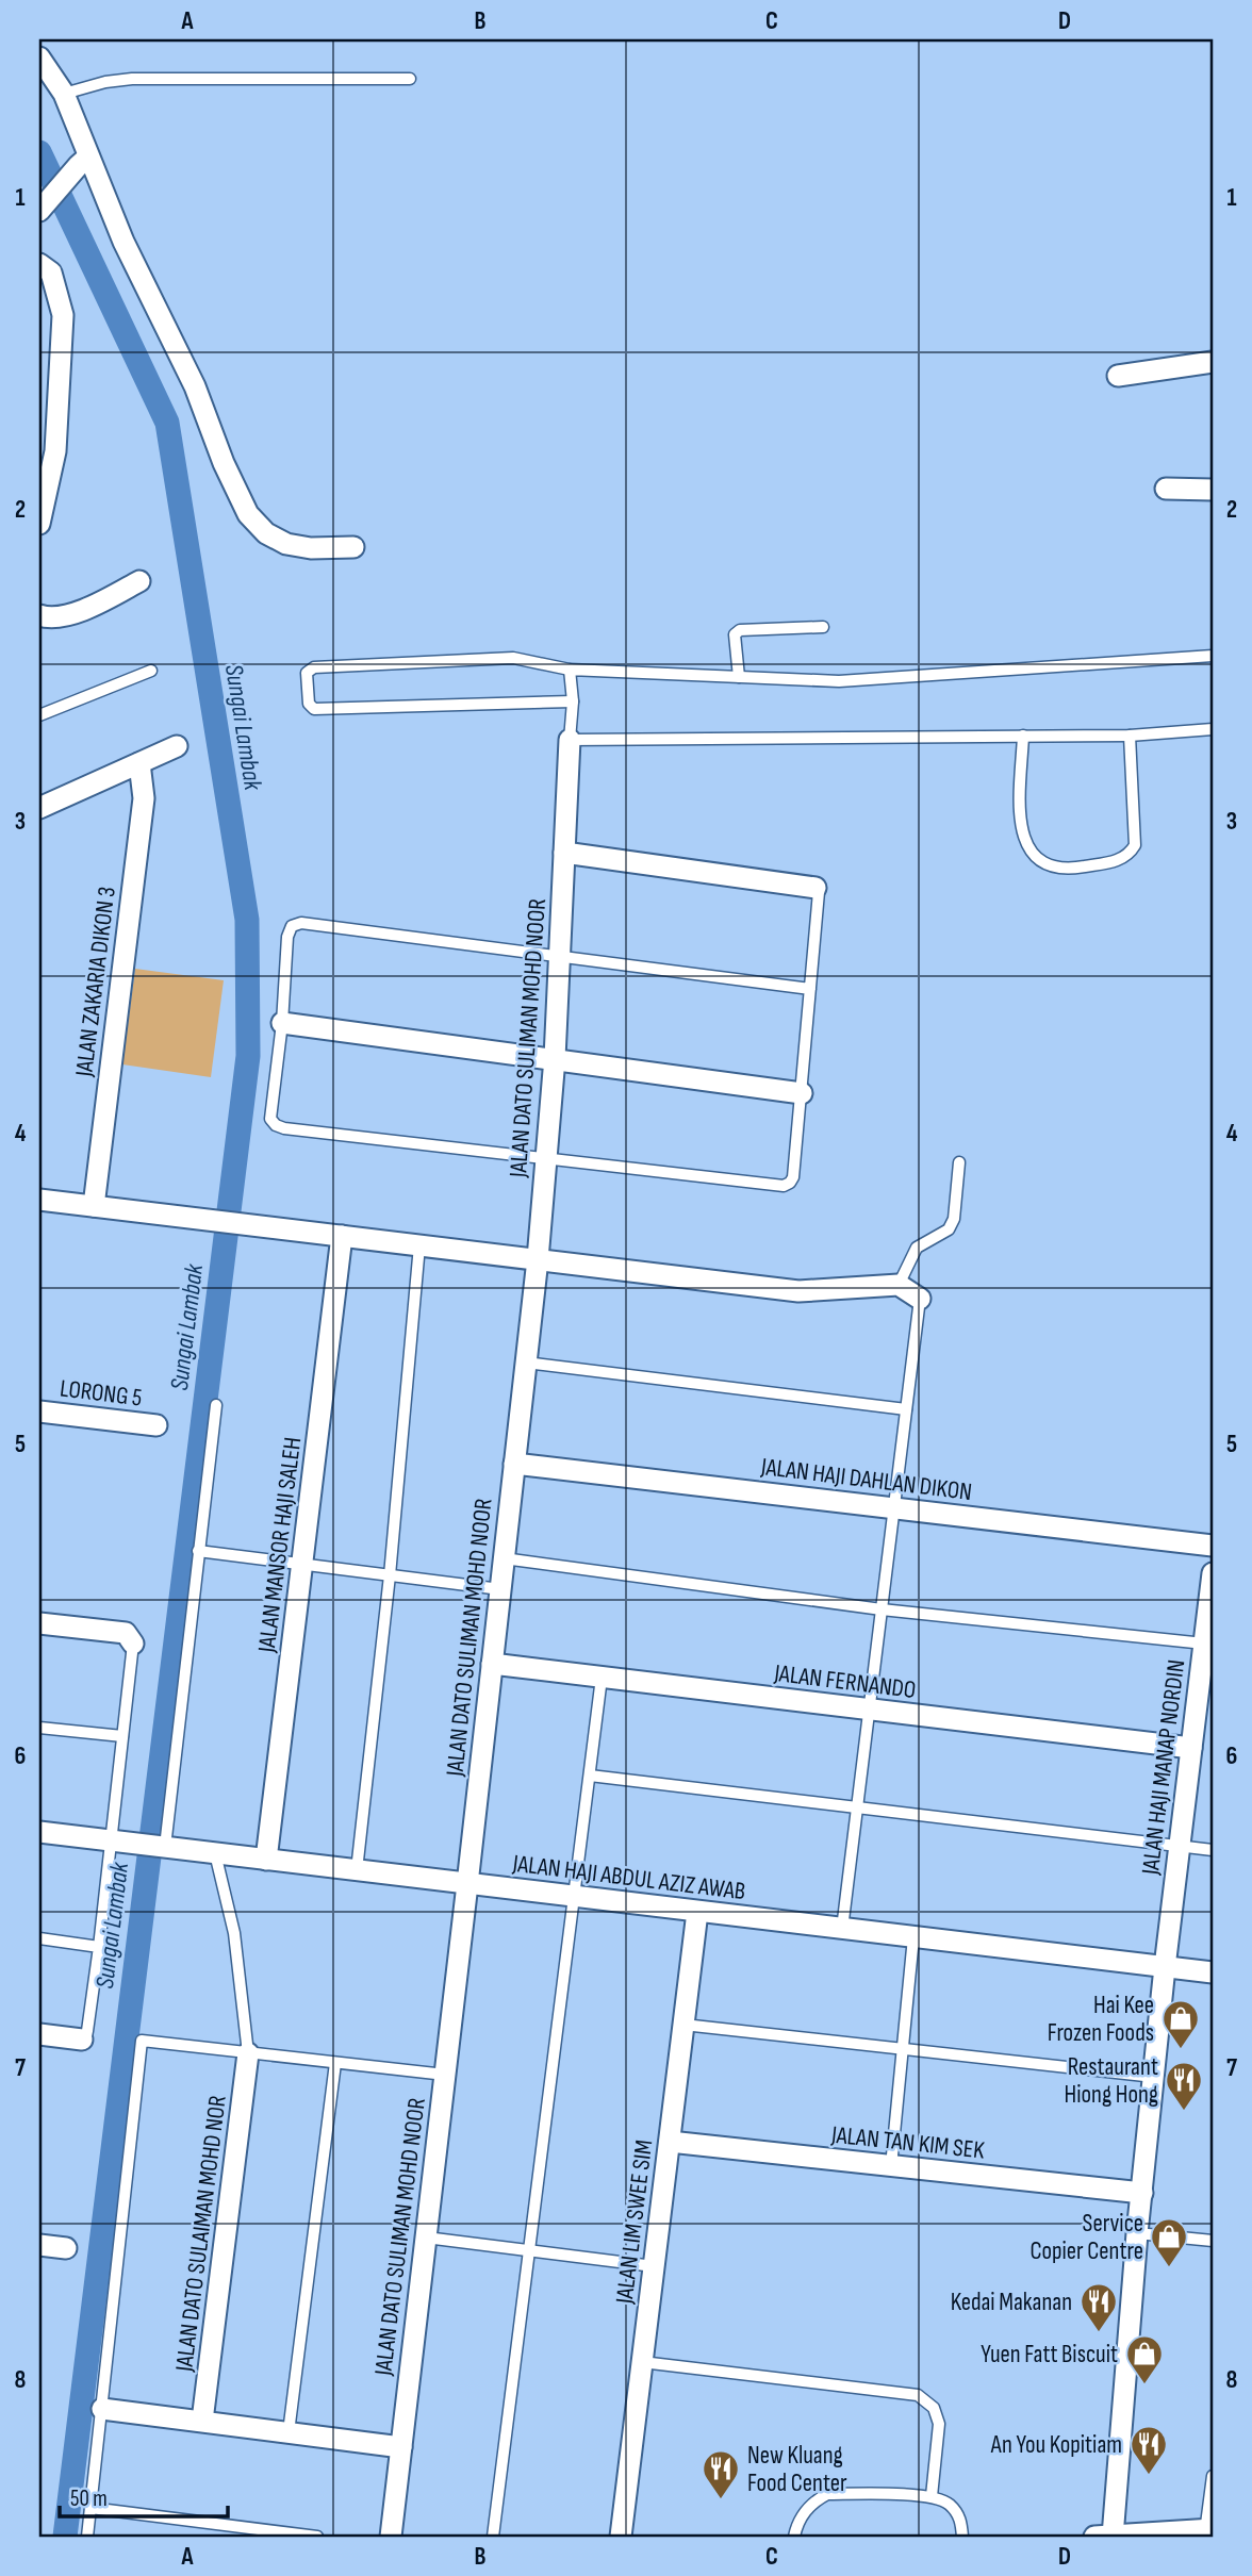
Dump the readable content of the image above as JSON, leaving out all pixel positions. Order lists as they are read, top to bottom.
{
  "streets": {
    "street": [
      "JALAN ZAKARIA DIKON 3",
      "JALAN DATO SULIMAN MOHD NOOR",
      "LORONG 5",
      "JALAN HAJI DAHLAN DIKON",
      "JALAN MANSOR HAJI SALEH",
      "JALAN FERNANDO",
      "JALAN HAJI MANAP NORDIN",
      "JALAN HAJI ABDUL AZIZ AWAB",
      "JALAN TAN KIM SEK",
      "JALAN LIM SWEE SIM",
      "JALAN DATO SULAIMAN MOHD NOR"
    ]
  },
  "crossings": [
    ["JALAN DATO SULIMAN MOHD NOOR", "JALAN HAJI DAHLAN DIKON"],
    ["JALAN DATO SULIMAN MOHD NOOR", "JALAN FERNANDO"],
    ["JALAN DATO SULIMAN MOHD NOOR", "JALAN HAJI ABDUL AZIZ AWAB"],
    ["JALAN MANSOR HAJI SALEH", "JALAN HAJI ABDUL AZIZ AWAB"],
    ["JALAN FERNANDO", "JALAN HAJI MANAP NORDIN"],
    ["JALAN HAJI MANAP NORDIN", "JALAN HAJI ABDUL AZIZ AWAB"],
    ["JALAN HAJI MANAP NORDIN", "JALAN TAN KIM SEK"],
    ["JALAN HAJI ABDUL AZIZ AWAB", "JALAN LIM SWEE SIM"],
    ["JALAN TAN KIM SEK", "JALAN LIM SWEE SIM"]
  ],
  "water": ["Sungai Lambak"],
  "places": {
    "shop": ["Hai Kee Frozen Foods", "Service Copier Centre", "Yuen Fatt Biscuit"],
    "restaurant": [
      "Restaurant Hiong Hong",
      "Kedai Makanan",
      "An You Kopitiam",
      "New Kluang Food Center"
    ]
  },
  "scale_bar": "50 m",
  "grid": {
    "columns": [
      "A",
      "B",
      "C",
      "D"
    ],
    "rows": [
      "1",
      "2",
      "3",
      "4",
      "5",
      "6",
      "7",
      "8"
    ]
  }
}
